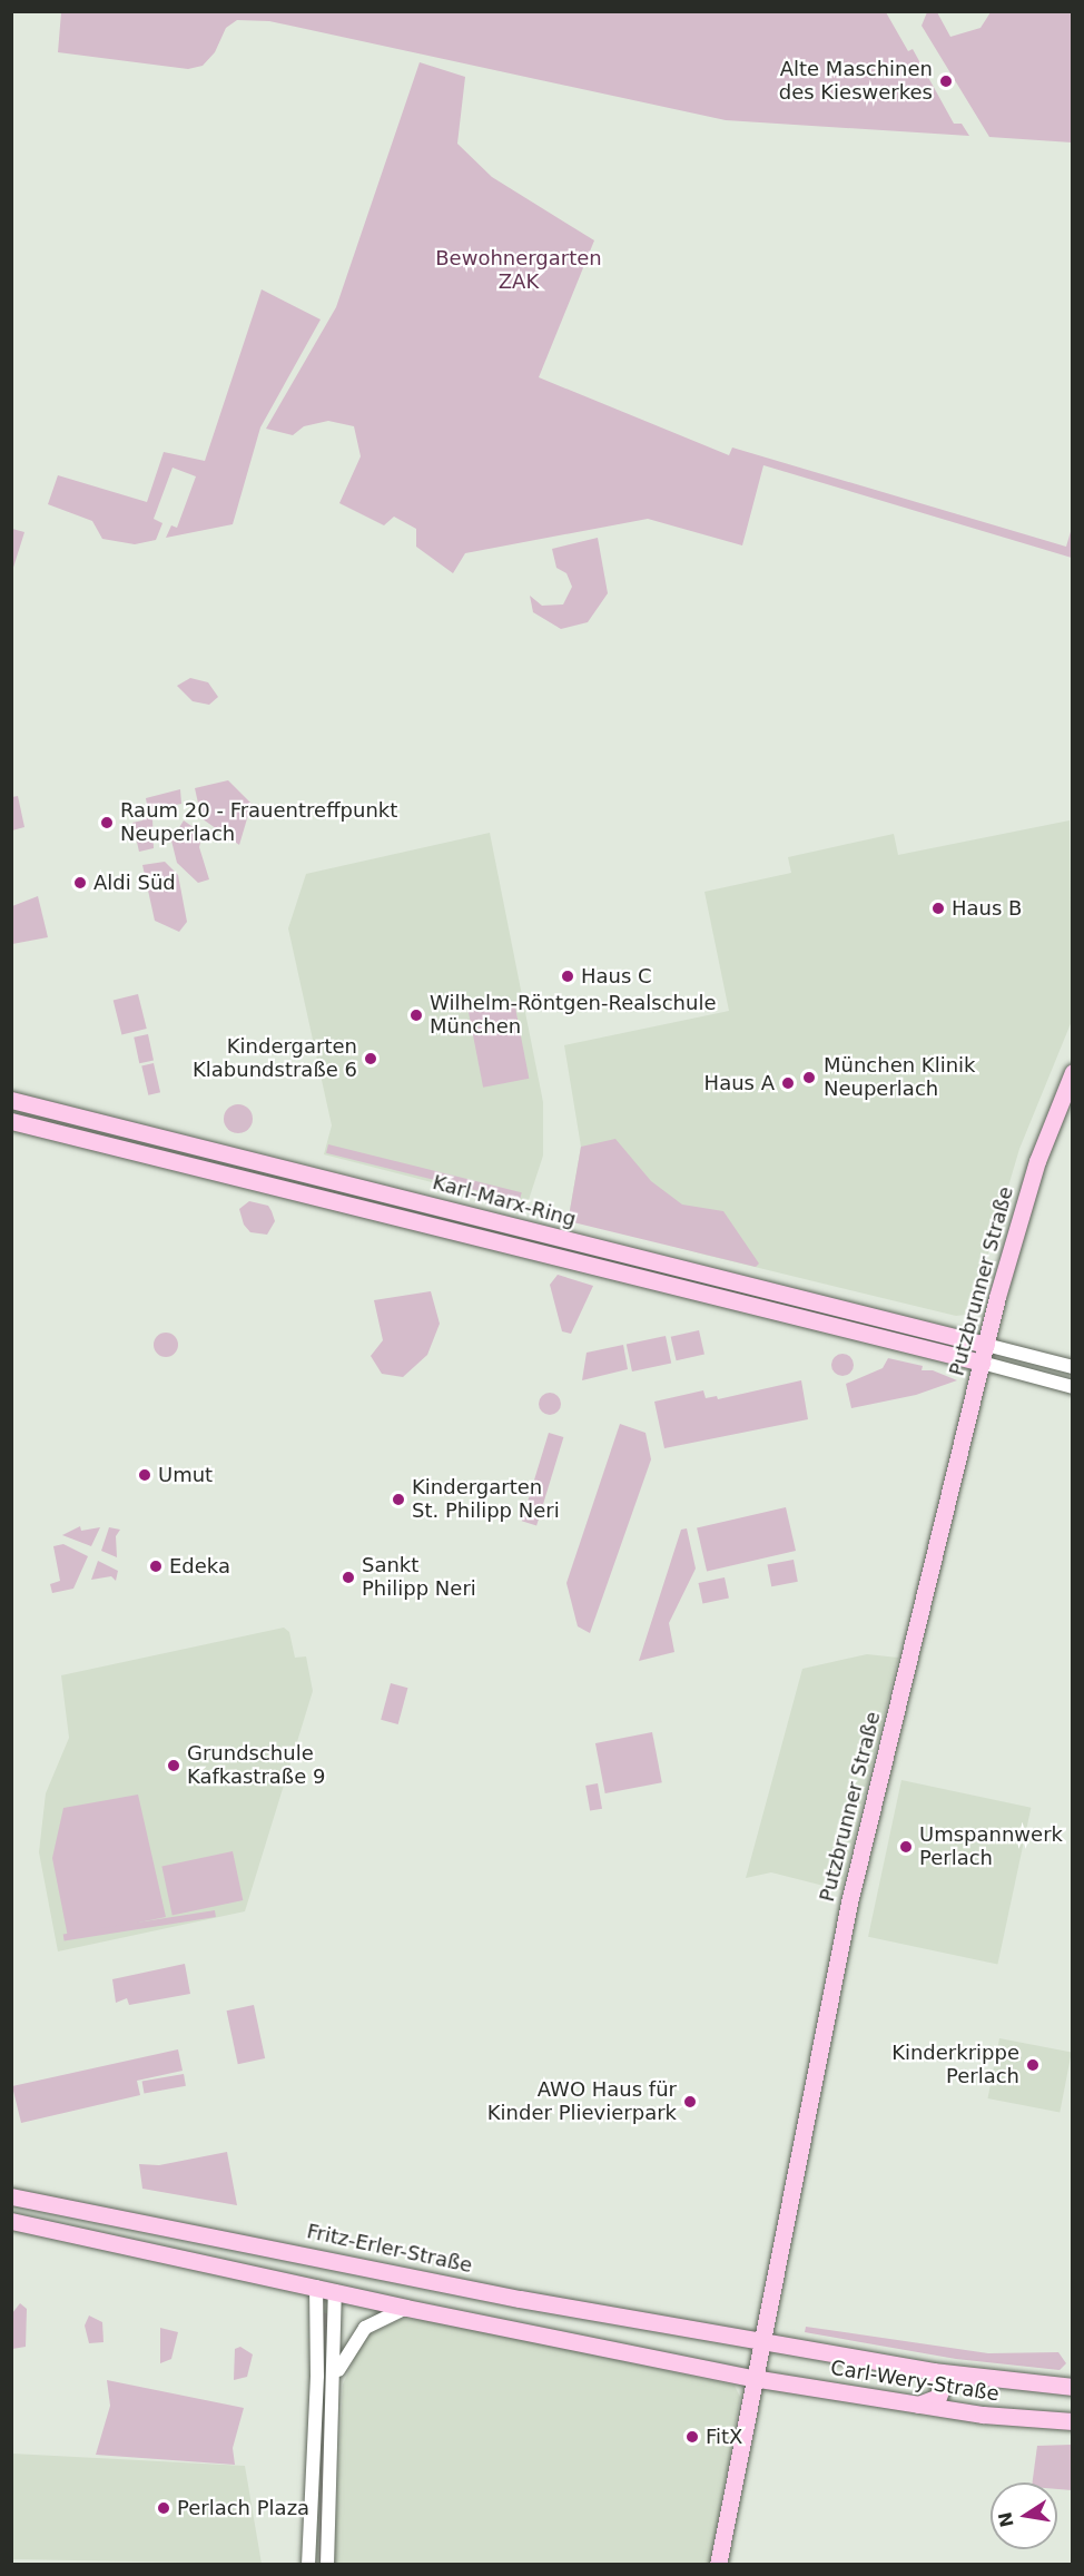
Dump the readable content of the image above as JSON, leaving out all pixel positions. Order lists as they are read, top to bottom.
{
  "streets": {
    "main road": [
      "Karl-Marx-Ring",
      "Putzbrunner Straße",
      "Fritz-Erler-Straße",
      "Carl-Wery-Straße"
    ]
  },
  "crossings": [
    ["Karl-Marx-Ring", "Putzbrunner Straße"],
    ["Putzbrunner Straße", "Fritz-Erler-Straße"],
    ["Putzbrunner Straße", "Carl-Wery-Straße"],
    ["Fritz-Erler-Straße", "Carl-Wery-Straße"]
  ],
  "parks": ["Bewohnergarten ZAK"],
  "places": [
    "Alte Maschinen des Kieswerkes",
    "Raum 20 - Frauentreffpunkt Neuperlach",
    "Aldi Süd",
    "Haus B",
    "Haus C",
    "Wilhelm-Röntgen-Realschule München",
    "Kindergarten Klabundstraße 6",
    "München Klinik Neuperlach",
    "Haus A",
    "Umut",
    "Kindergarten St. Philipp Neri",
    "Edeka",
    "Sankt Philipp Neri",
    "Grundschule Kafkastraße 9",
    "Umspannwerk Perlach",
    "Kinderkrippe Perlach",
    "AWO Haus für Kinder Plievierpark",
    "FitX",
    "Perlach Plaza"
  ],
  "north": "left"
}
